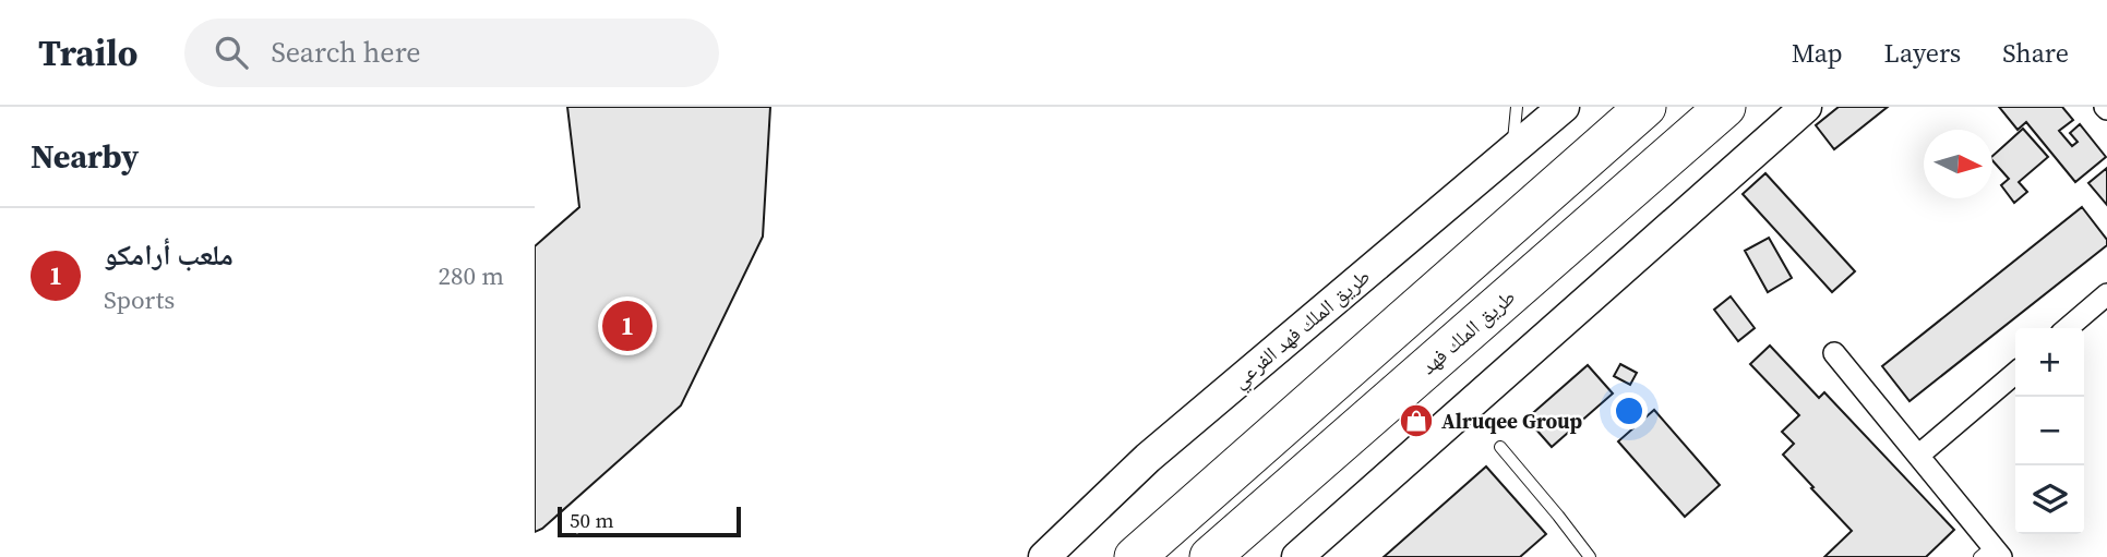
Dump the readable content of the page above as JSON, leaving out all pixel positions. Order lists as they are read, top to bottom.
{
  "streets": {
    "highway": ["طريق الملك فهد"],
    "main road": ["طريق الملك فهد الفرعي"]
  },
  "places": {
    "shop": ["Alruqee Group"]
  },
  "scale_bar": "50 m",
  "north": "right",
  "page": {
    "header": "Trailo",
    "search": "Search here",
    "nav": ["Map", "Layers", "Share"],
    "heading": "Nearby",
    "list": [
      {
        "mark": "1",
        "name": "ملعب أرامكو",
        "note": "Sports",
        "value": "280 m"
      }
    ],
    "pins": "1",
    "map_buttons": ["+", "−"],
    "scale": "50 m"
  }
}
